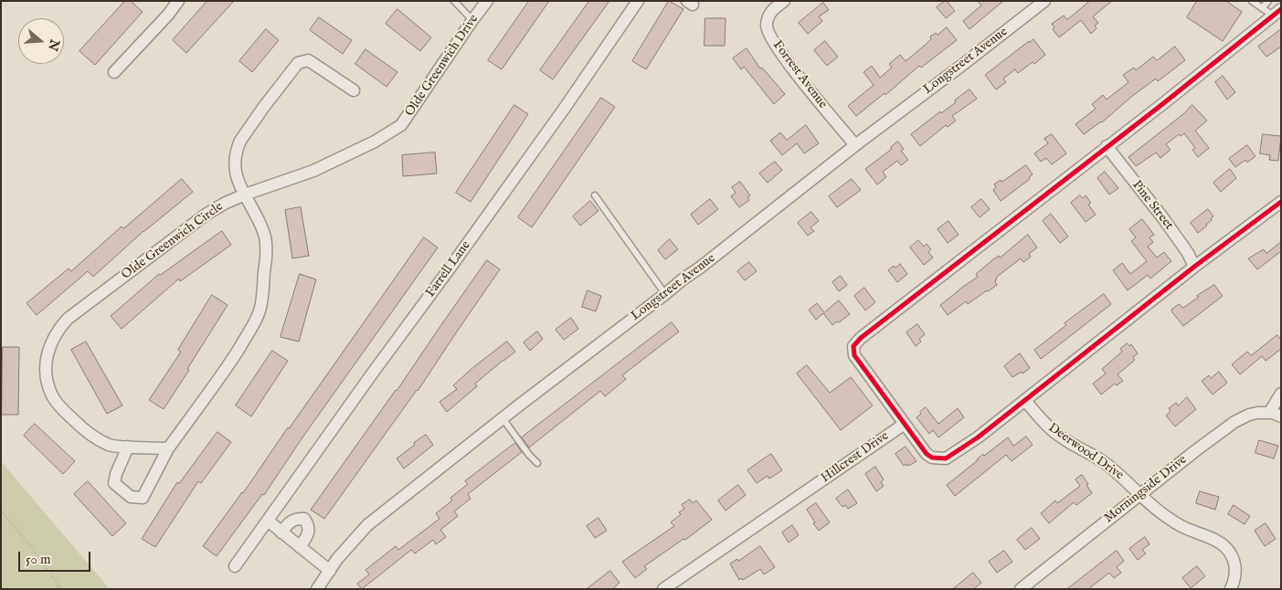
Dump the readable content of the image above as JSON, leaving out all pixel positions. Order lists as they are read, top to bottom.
{
  "streets": {
    "street": [
      "Longstreet Avenue",
      "Olde Greenwich Drive",
      "Forrest Avenue",
      "Pine Street",
      "Olde Greenwich Circle",
      "Farrell Lane",
      "Deerwood Drive",
      "Hillcrest Drive",
      "Morningside Drive"
    ]
  },
  "crossings": [
    ["Longstreet Avenue", "Forrest Avenue"],
    ["Olde Greenwich Drive", "Olde Greenwich Circle"],
    ["Deerwood Drive", "Morningside Drive"]
  ],
  "scale_bar": "50 m",
  "north": "right"
}
